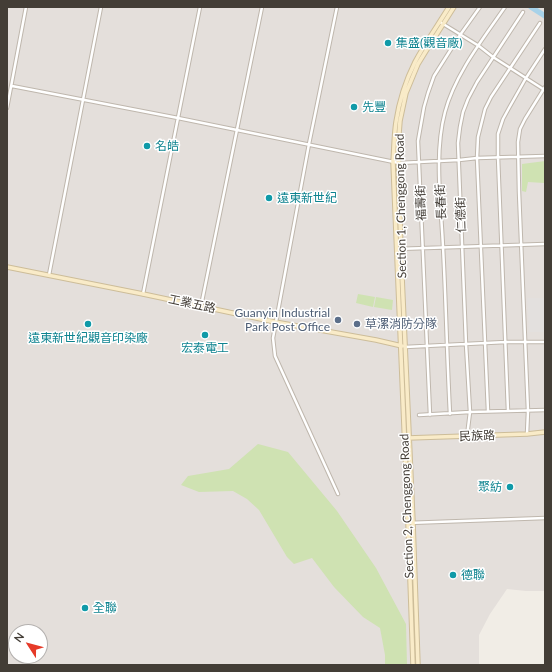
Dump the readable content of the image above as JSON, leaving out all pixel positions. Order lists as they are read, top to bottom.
{
  "streets": {
    "street": [
      "長春街",
      "福壽街",
      "Section 1, Chenggong Road",
      "仁德街",
      "工業五路",
      "民族路",
      "Section 2, Chenggong Road"
    ]
  },
  "crossings": [
    ["Section 1, Chenggong Road", "工業五路"],
    ["Section 1, Chenggong Road", "Section 2, Chenggong Road"],
    ["仁德街", "民族路"],
    ["工業五路", "Section 2, Chenggong Road"],
    ["民族路", "Section 2, Chenggong Road"]
  ],
  "places": [
    "集盛(觀音廠)",
    "先豐",
    "名皓",
    "遠東新世紀",
    "Guanyin Industrial Park Post Office",
    "遠東新世紀觀音印染廠",
    "草漯消防分隊",
    "宏泰電工",
    "聚紡",
    "德聯",
    "全聯"
  ],
  "north": "top left"
}
